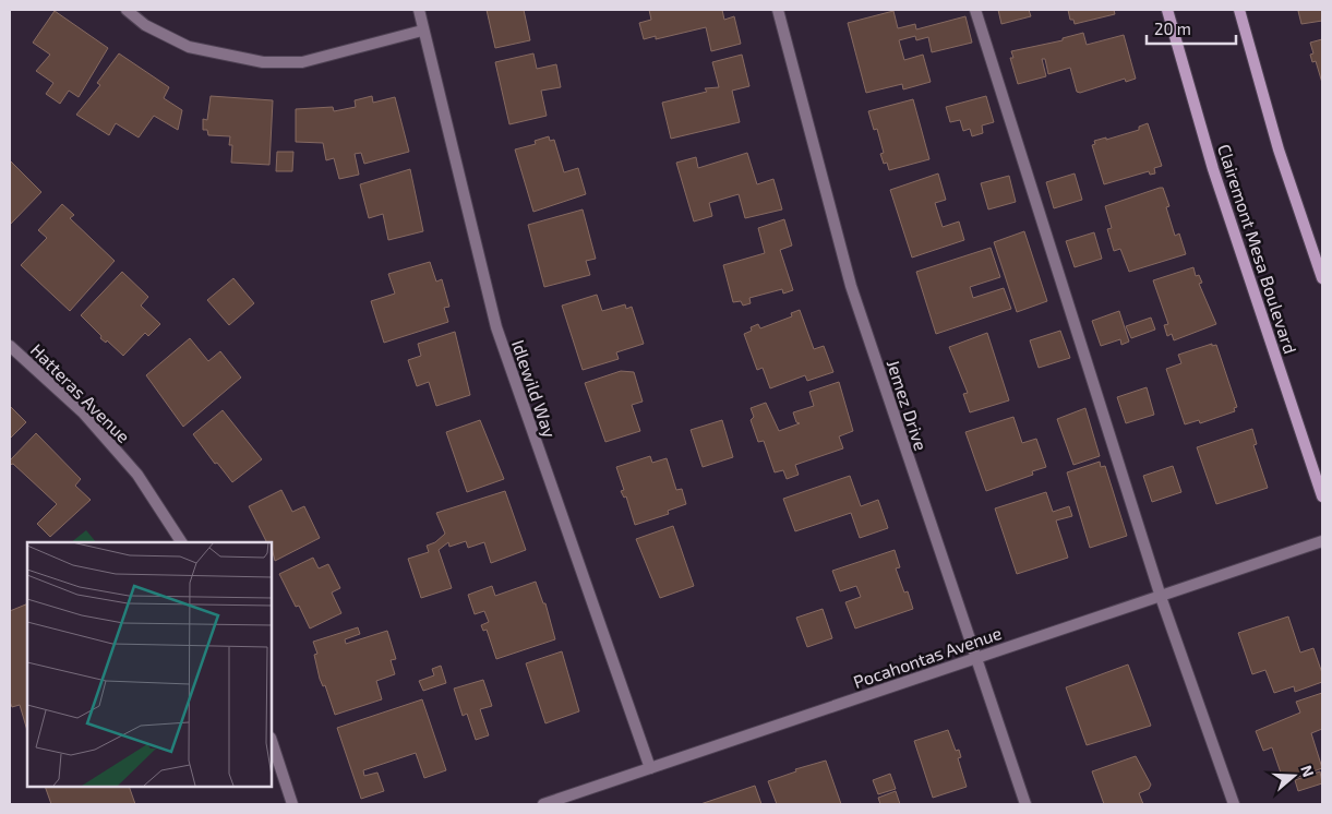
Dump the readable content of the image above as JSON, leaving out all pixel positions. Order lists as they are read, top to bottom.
{
  "streets": {
    "main road": ["Clairemont Mesa Boulevard"],
    "street": [
      "Idlewild Way",
      "Hatteras Avenue",
      "Jemez Drive",
      "Pocahontas Avenue"
    ]
  },
  "crossings": [
    ["Idlewild Way", "Pocahontas Avenue"],
    ["Jemez Drive", "Pocahontas Avenue"]
  ],
  "scale_bar": "20 m",
  "north": "right"
}
